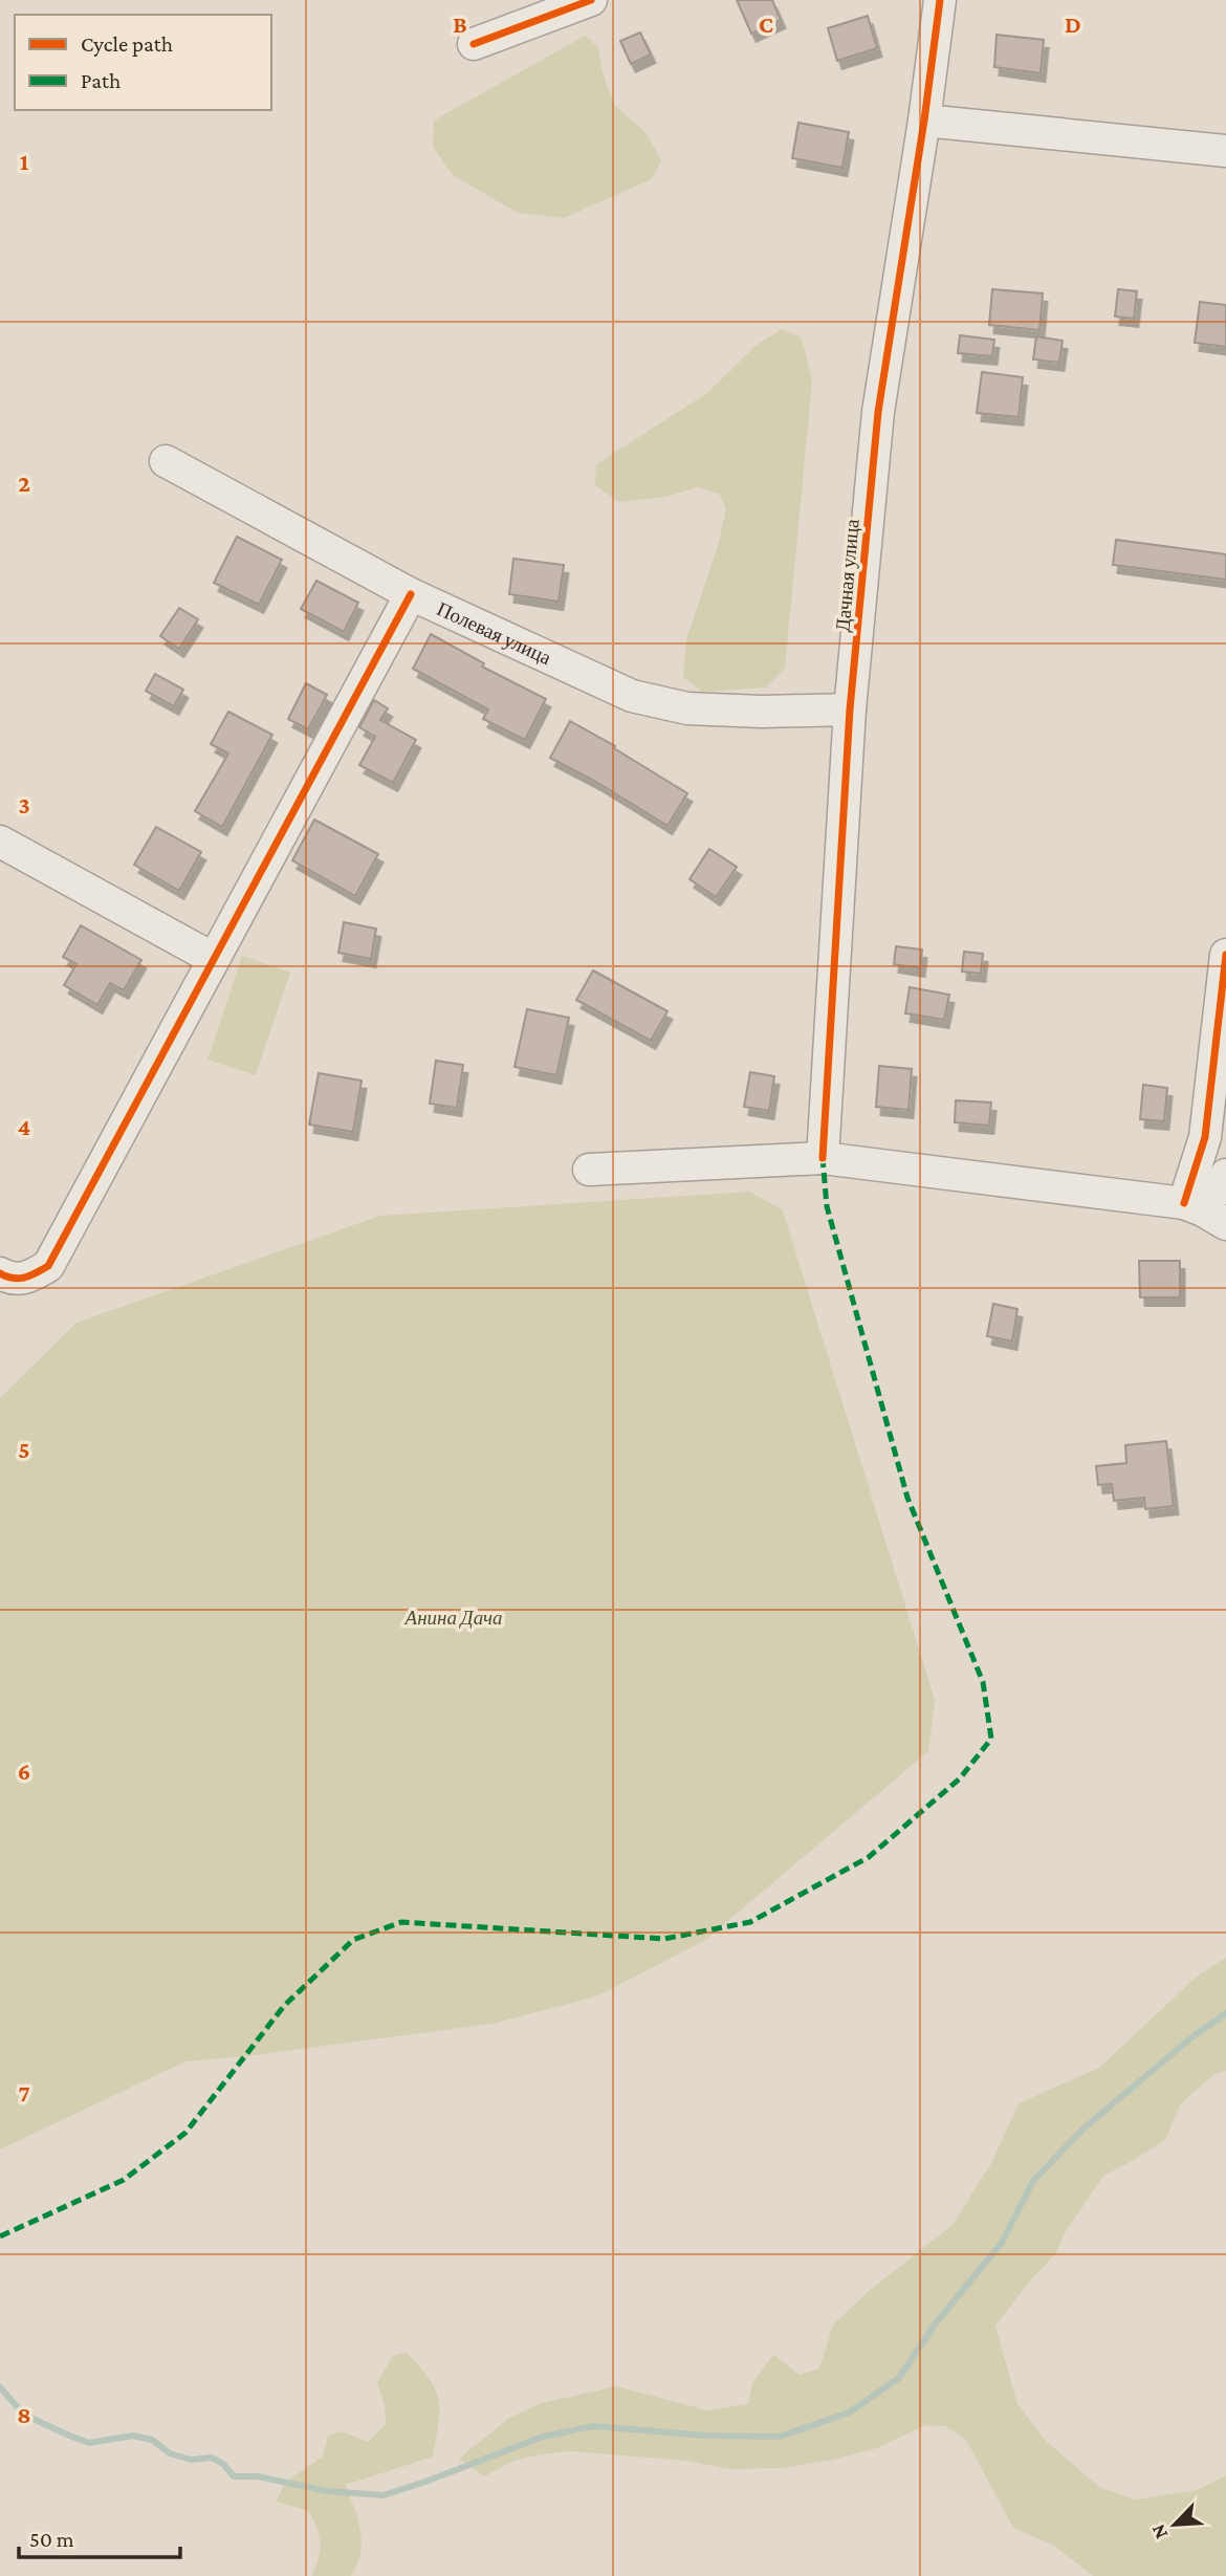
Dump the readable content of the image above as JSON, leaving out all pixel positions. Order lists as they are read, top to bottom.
{
  "streets": {
    "street": ["Дачная улица", "Полевая улица"]
  },
  "crossings": [
    ["Дачная улица", "Полевая улица"]
  ],
  "parks": ["Анина Дача"],
  "legend": ["Cycle path", "Path"],
  "scale_bar": "50 m",
  "north": "bottom left",
  "grid": {
    "columns": ["B", "C", "D"],
    "rows": [
      "1",
      "2",
      "3",
      "4",
      "5",
      "6",
      "7",
      "8"
    ]
  }
}
